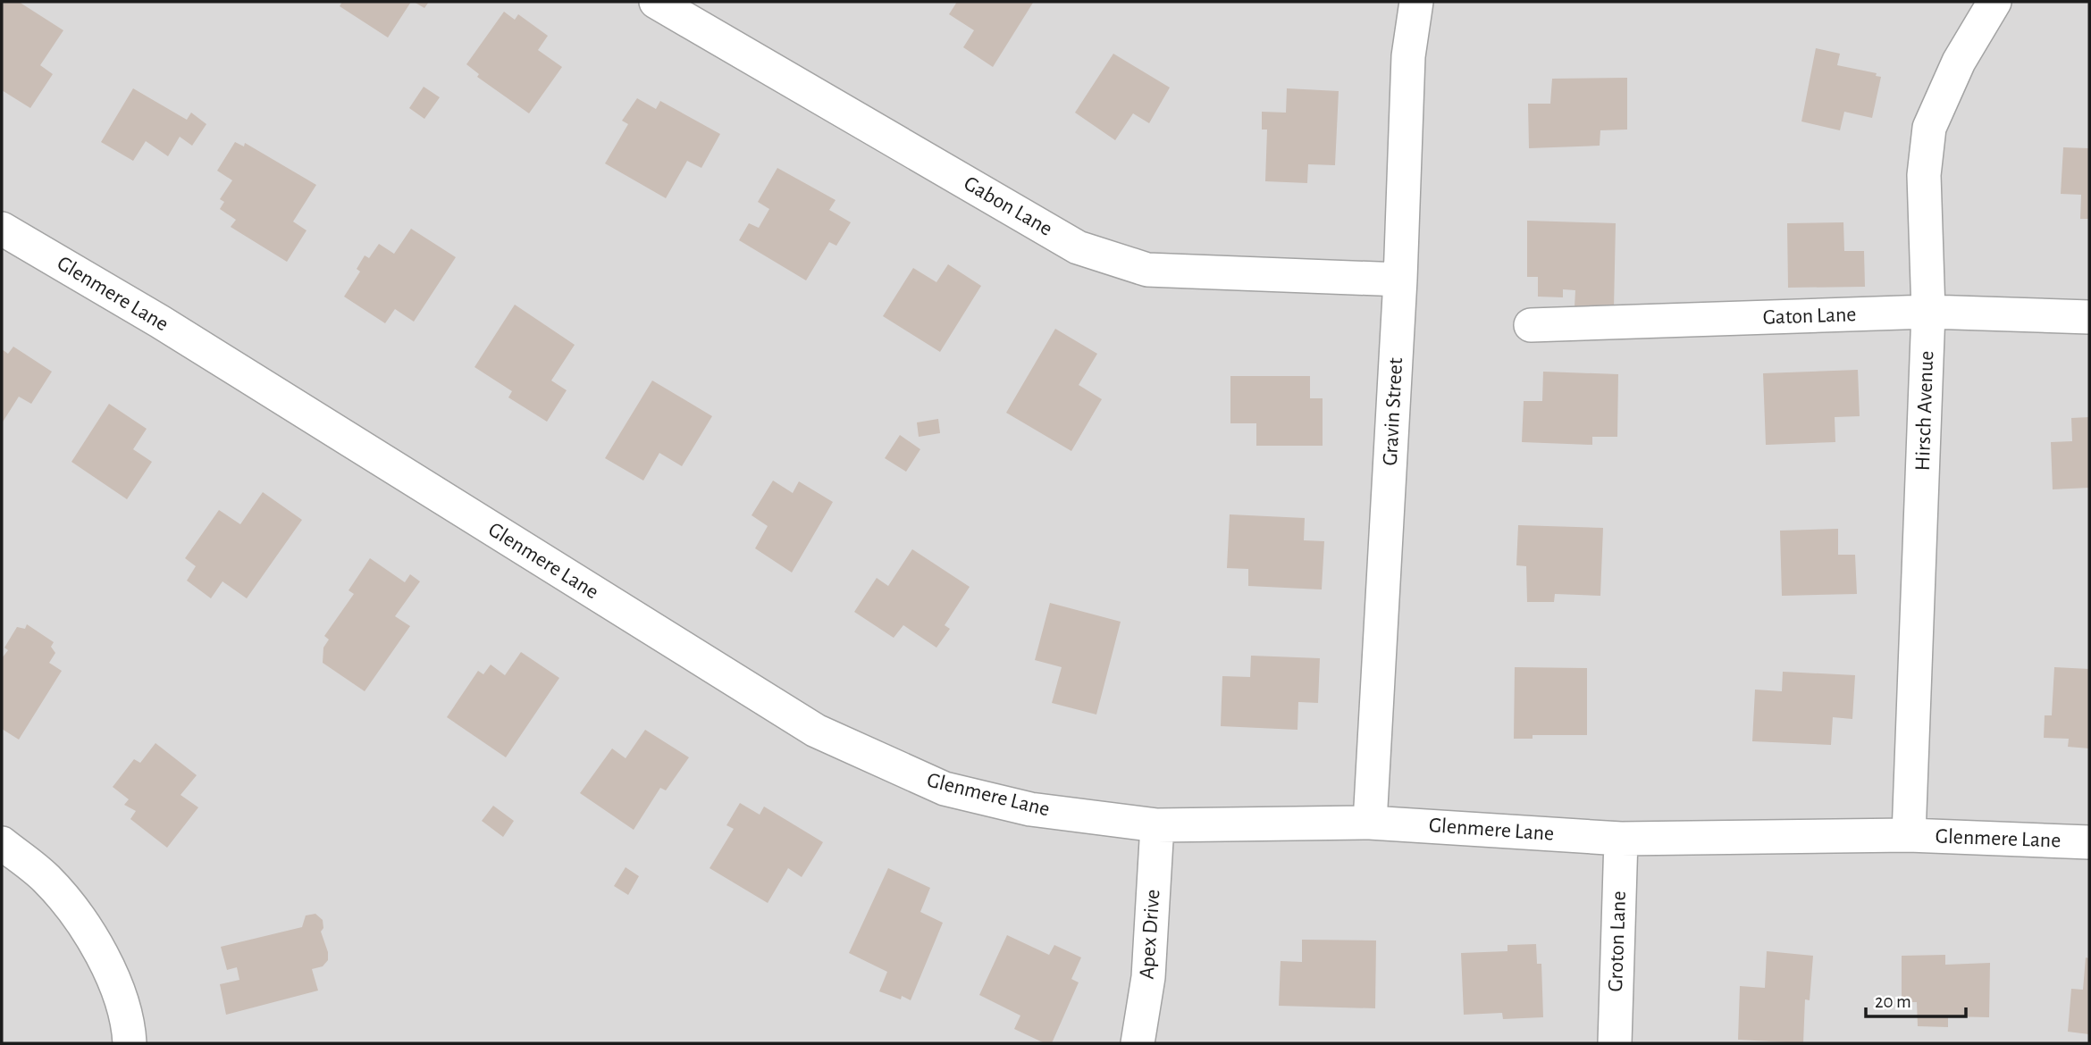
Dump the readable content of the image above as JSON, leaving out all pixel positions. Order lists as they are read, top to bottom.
{
  "streets": {
    "street": [
      "Gabon Lane",
      "Glenmere Lane",
      "Gaton Lane",
      "Hirsch Avenue",
      "Gravin Street",
      "Apex Drive",
      "Groton Lane"
    ]
  },
  "crossings": [
    ["Gabon Lane", "Gravin Street"],
    ["Glenmere Lane", "Hirsch Avenue"],
    ["Glenmere Lane", "Gravin Street"],
    ["Glenmere Lane", "Apex Drive"],
    ["Glenmere Lane", "Groton Lane"],
    ["Gaton Lane", "Hirsch Avenue"]
  ],
  "scale_bar": "20 m"
}
